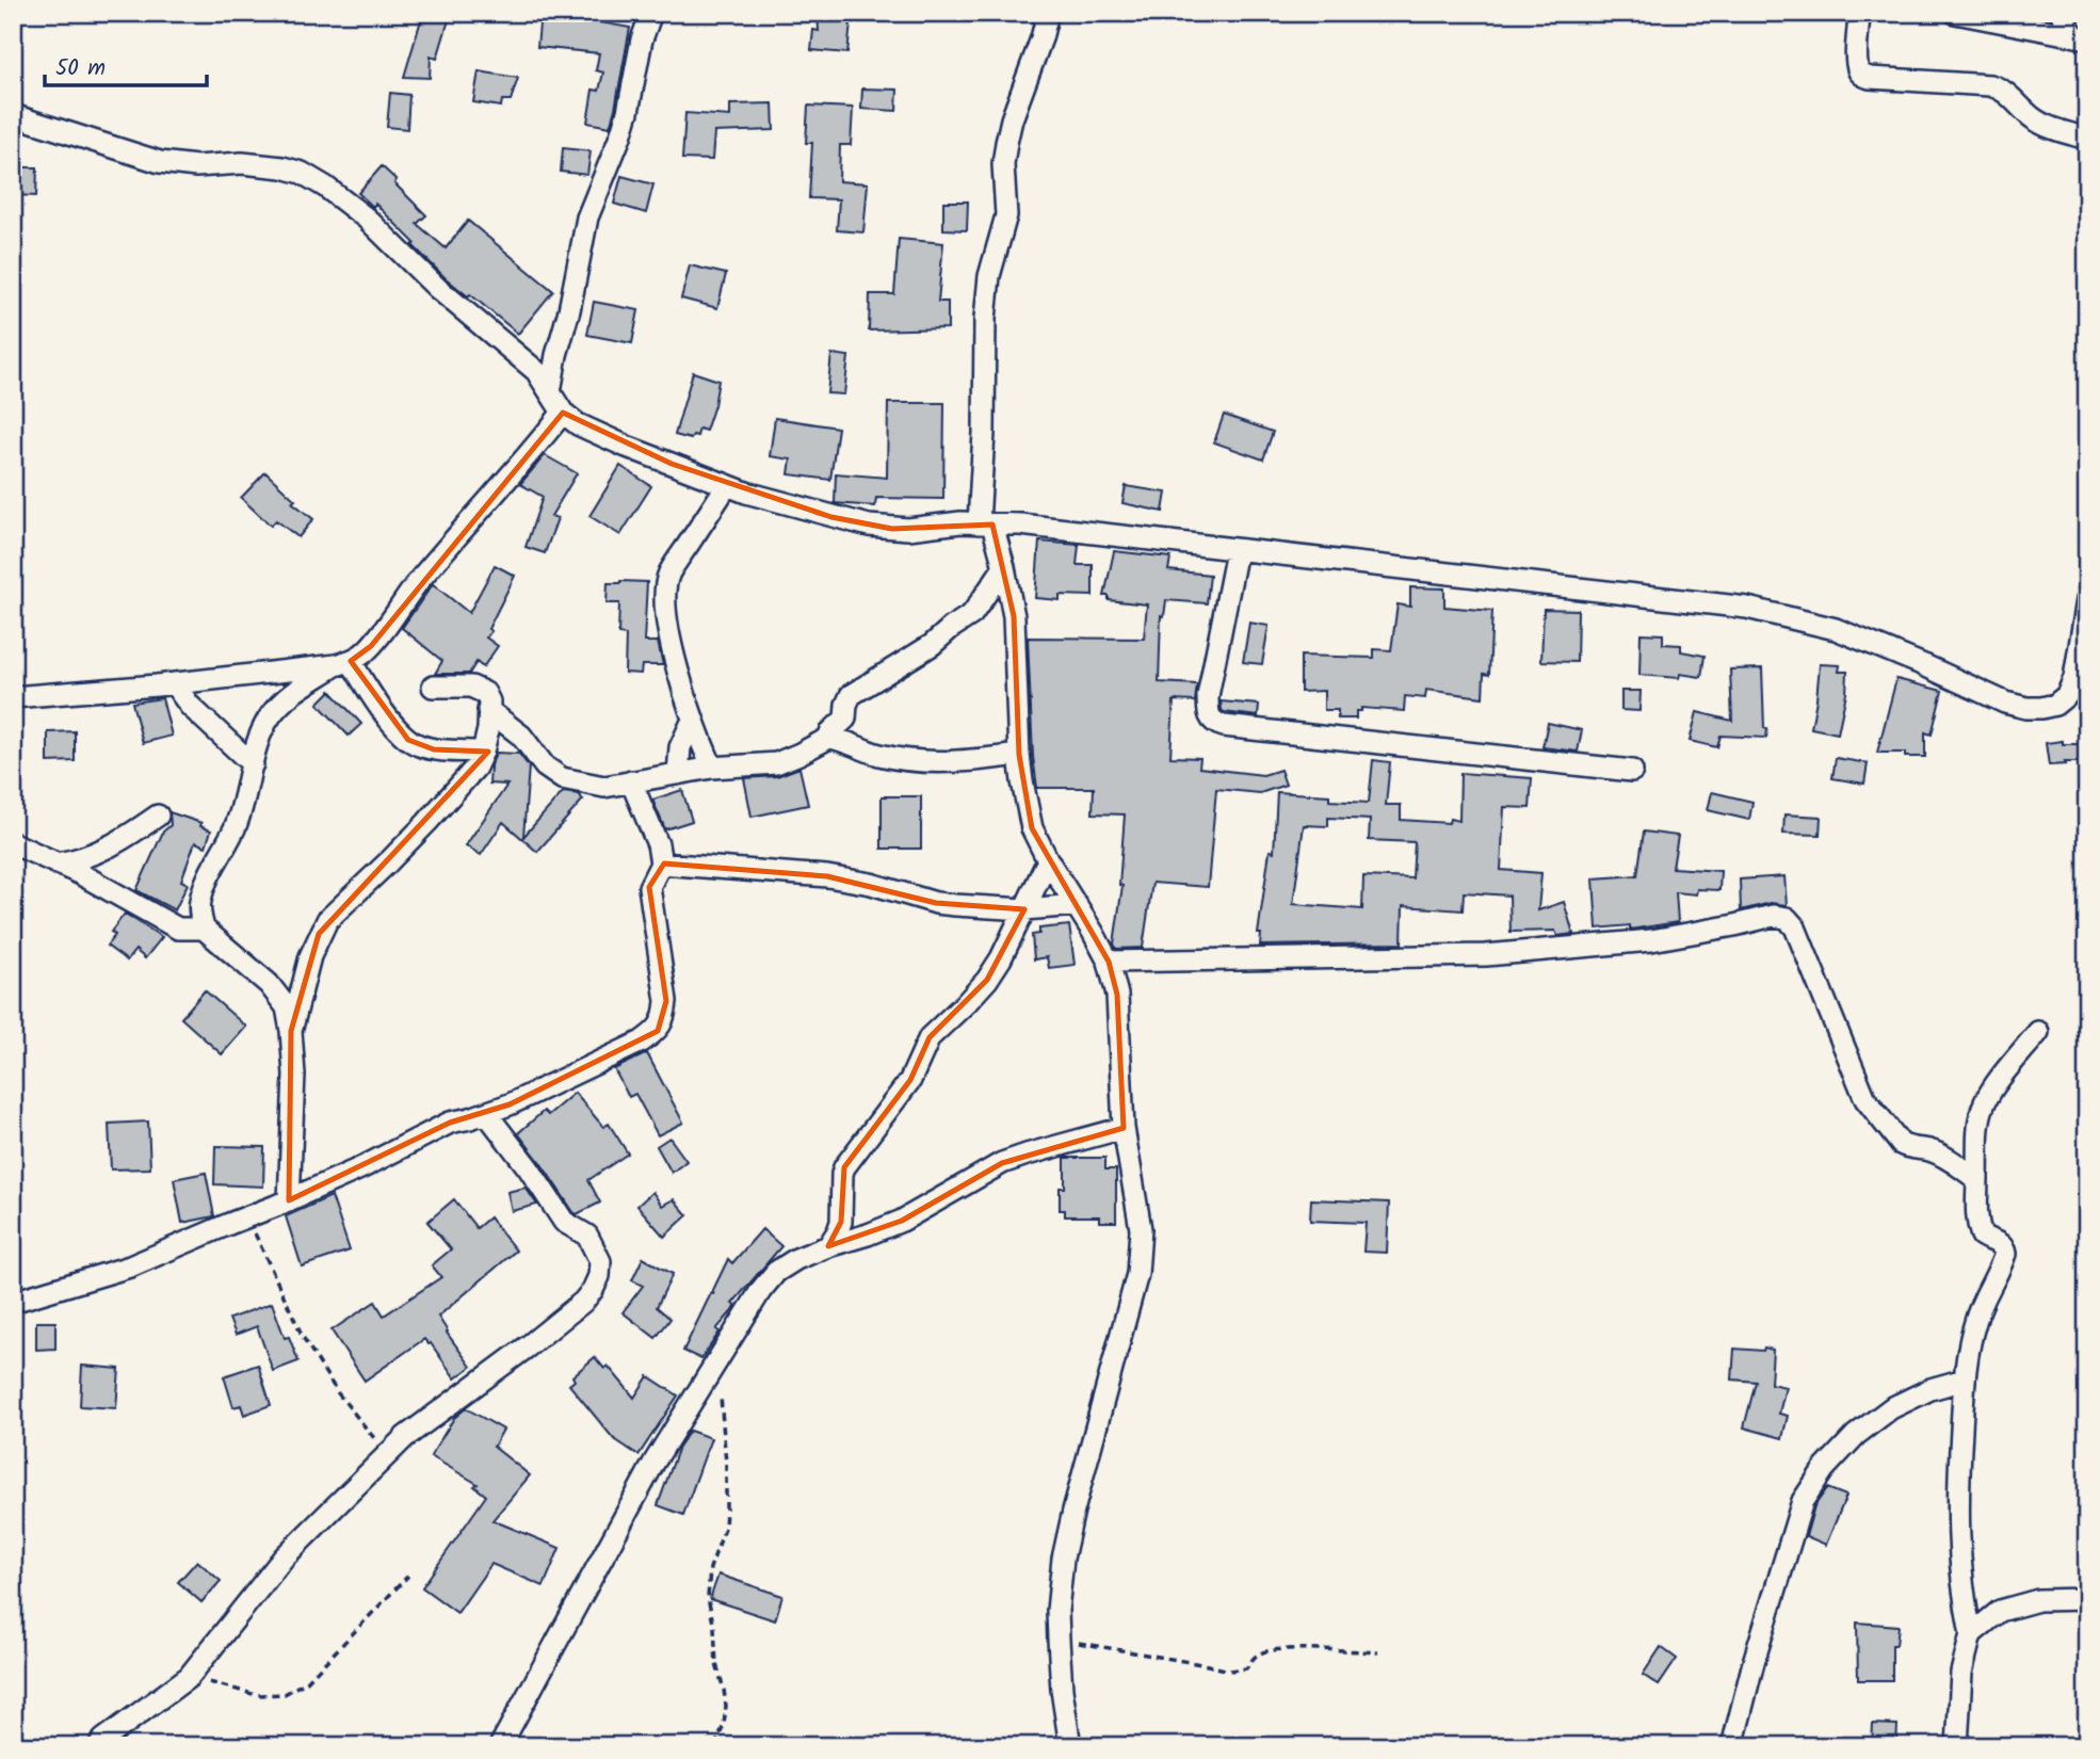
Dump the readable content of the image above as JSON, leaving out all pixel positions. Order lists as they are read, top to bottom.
{
  "scale_bar": "50 m"
}
